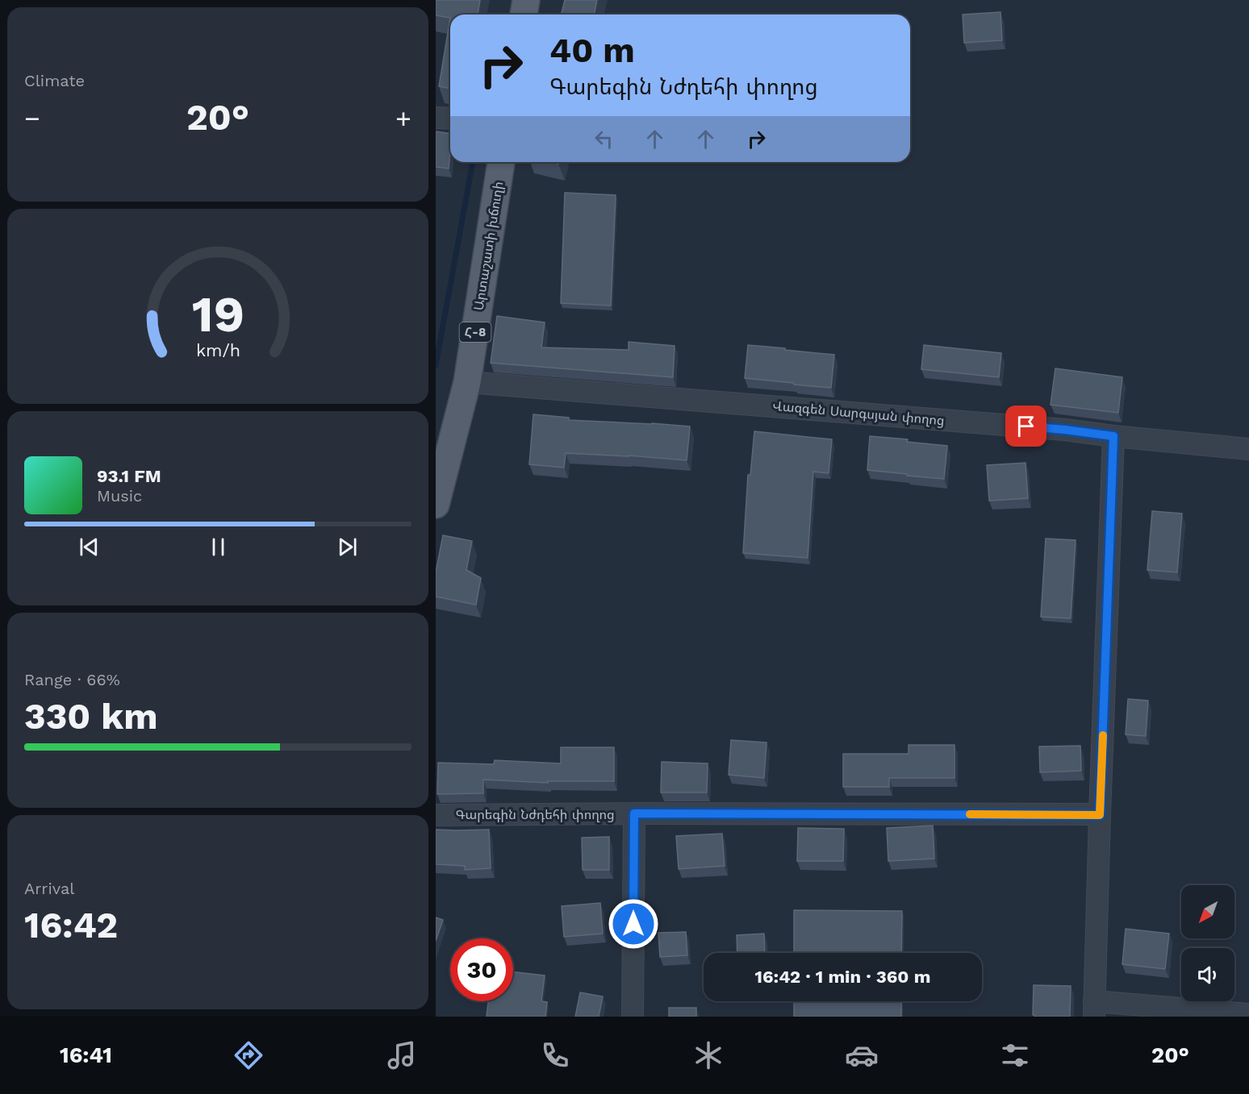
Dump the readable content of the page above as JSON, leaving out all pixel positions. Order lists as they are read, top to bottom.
{
  "streets": {
    "main road": ["Արտաշատի խճուղի", "Հ-8"],
    "street": ["Վազգեն Սարգսյան փողոց", "Գարեգին Նժդեհի փողոց"]
  },
  "crossings": [
    ["Արտաշատի խճուղի", "Վազգեն Սարգսյան փողոց"]
  ],
  "north": "bottom left",
  "page": {
    "tile": [
      "Climate",
      ["Range · 66%", "330 km"],
      ["Arrival", "16:42"]
    ],
    "turn": ["40 m", "Գարեգին Նժդեհի փողոց"],
    "heat": ["−", "20°", "+"],
    "song": ["93.1 FM", "Music"],
    "limit": "30",
    "trip": "16:42 · 1 min · 360 m",
    "tabs": ["16:41", "20°"],
    "gauge": ["19", "km/h"]
  }
}
